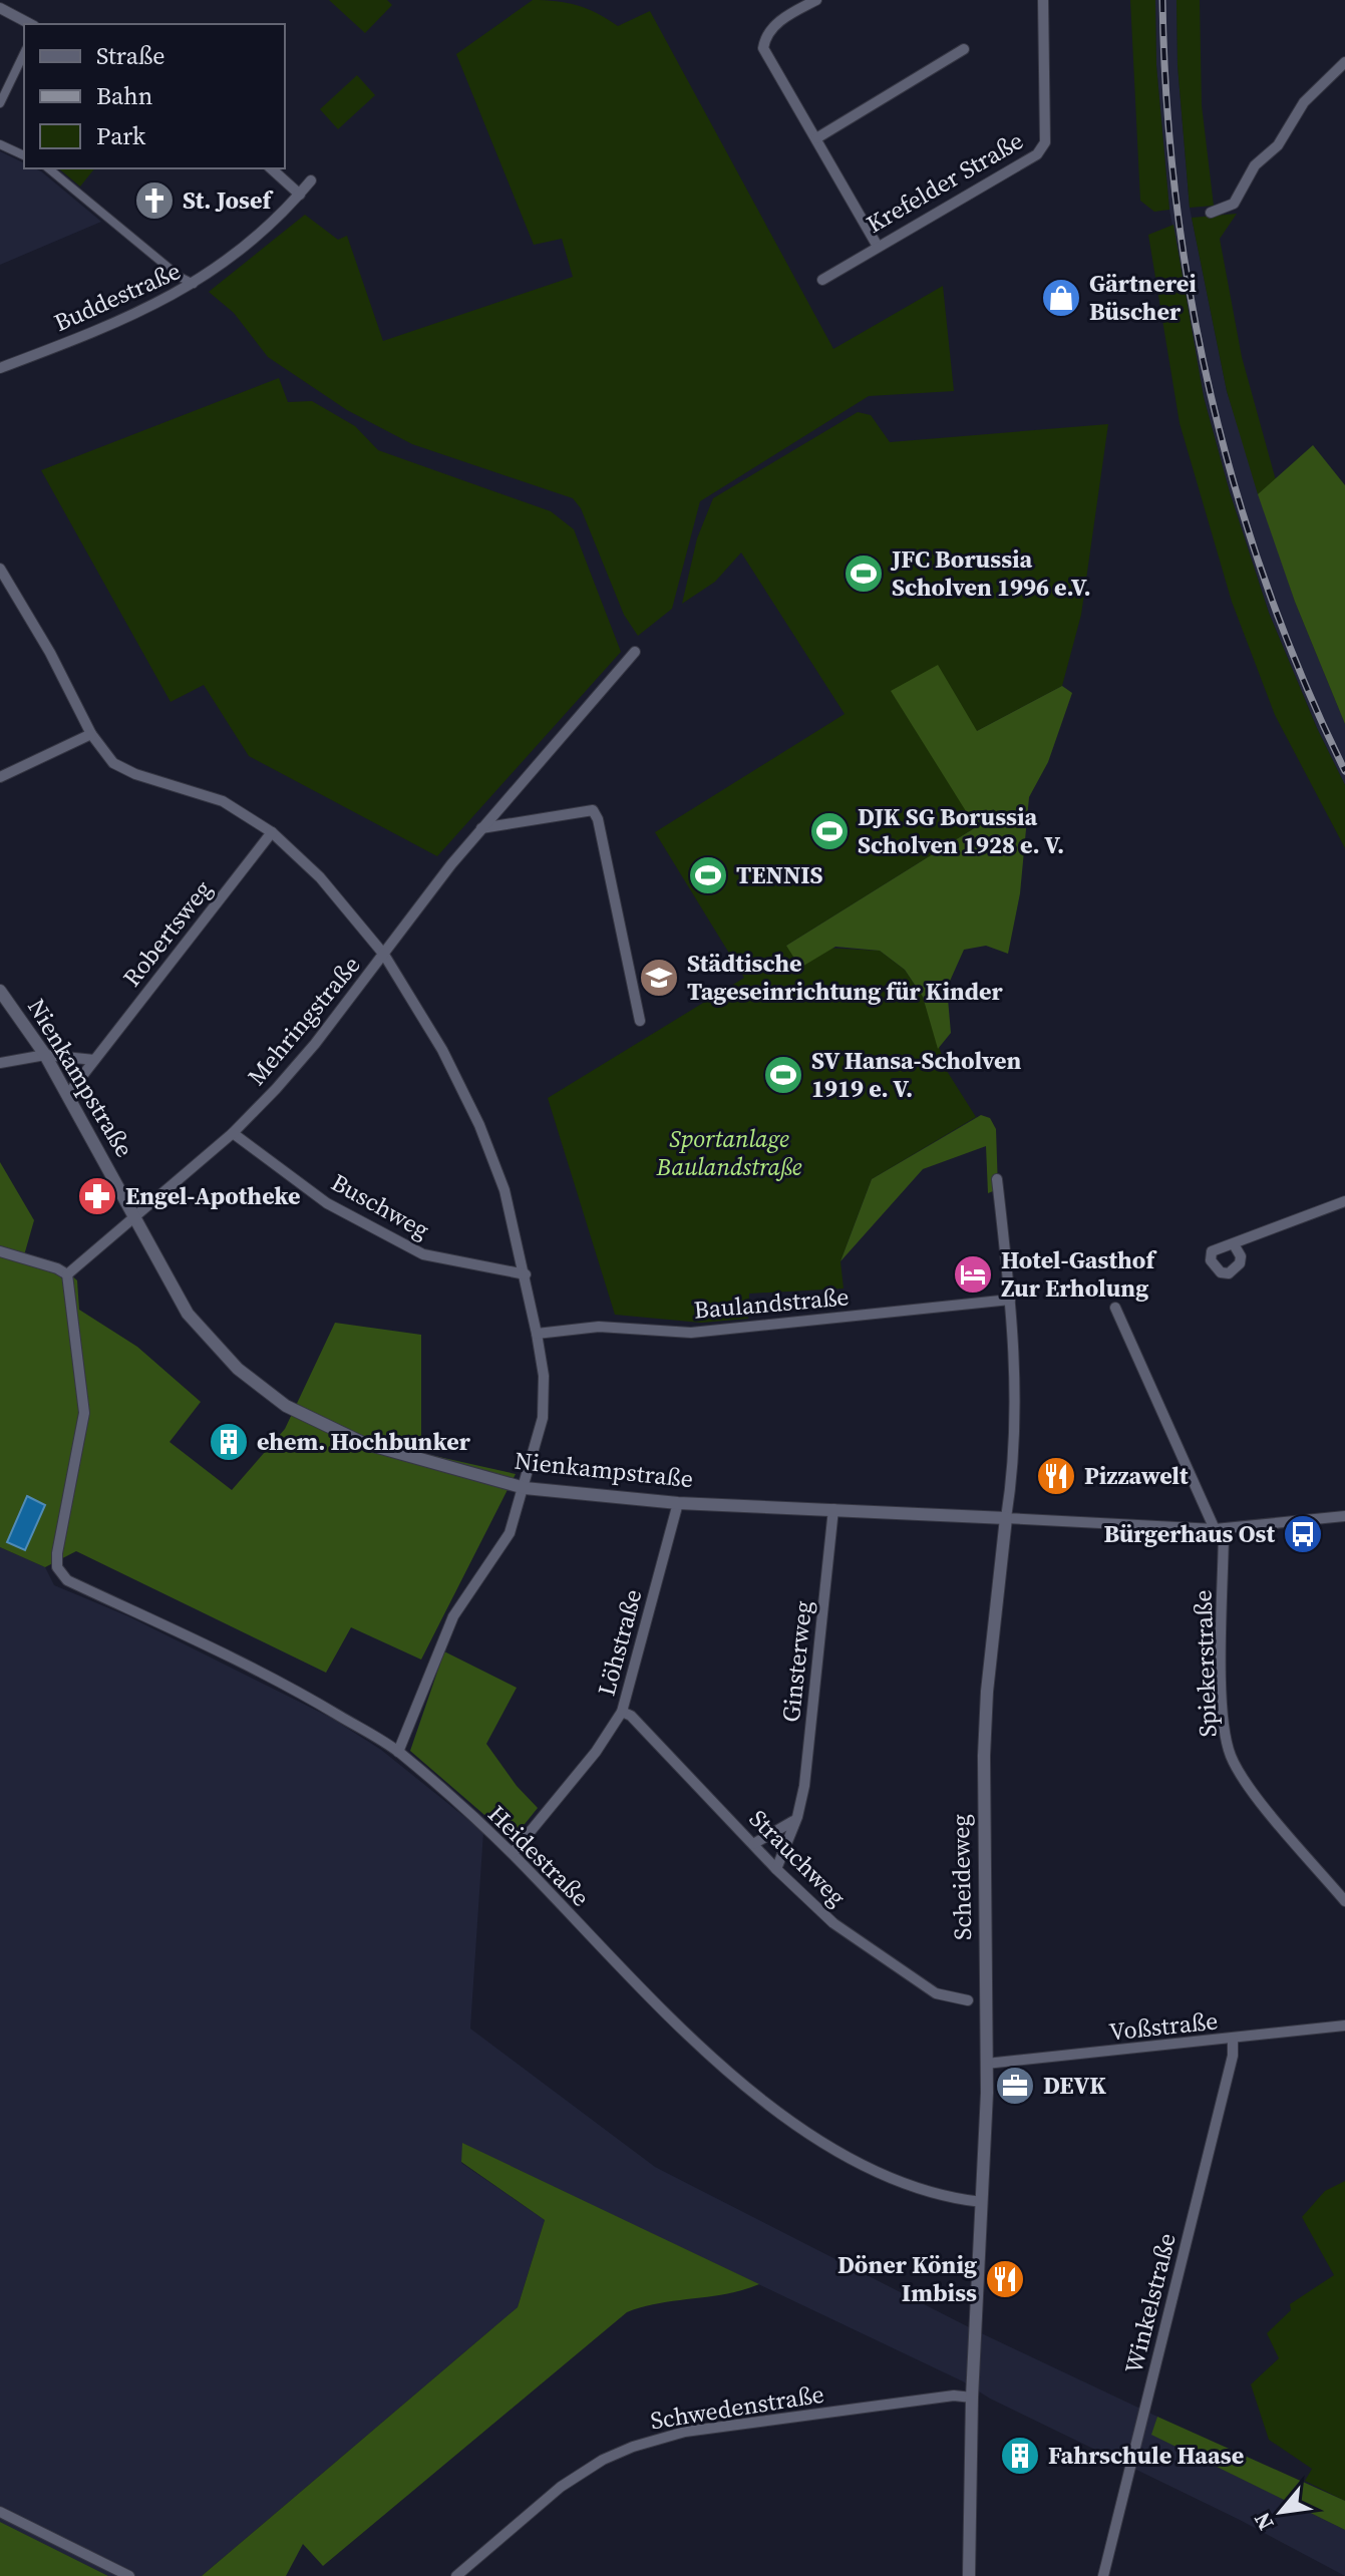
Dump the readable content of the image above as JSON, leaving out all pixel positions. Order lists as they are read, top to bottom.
{
  "streets": {
    "street": [
      "Krefelder Straße",
      "Buddestraße",
      "Robertsweg",
      "Mehringstraße",
      "Nienkampstraße",
      "Buschweg",
      "Baulandstraße",
      "Löhstraße",
      "Ginsterweg",
      "Spiekerstraße",
      "Heidestraße",
      "Strauchweg",
      "Scheideweg",
      "Voßstraße",
      "Winkelstraße",
      "Schwedenstraße"
    ]
  },
  "crossings": [
    ["Robertsweg", "Nienkampstraße"],
    ["Mehringstraße", "Nienkampstraße"],
    ["Mehringstraße", "Buschweg"],
    ["Mehringstraße", "Heidestraße"],
    ["Nienkampstraße", "Löhstraße"],
    ["Nienkampstraße", "Ginsterweg"],
    ["Nienkampstraße", "Scheideweg"],
    ["Baulandstraße", "Scheideweg"],
    ["Löhstraße", "Heidestraße"],
    ["Löhstraße", "Strauchweg"],
    ["Ginsterweg", "Strauchweg"],
    ["Heidestraße", "Scheideweg"],
    ["Scheideweg", "Voßstraße"],
    ["Scheideweg", "Schwedenstraße"],
    ["Voßstraße", "Winkelstraße"]
  ],
  "parks": ["Sportanlage Baulandstraße"],
  "places": {
    "church": ["St. Josef"],
    "shop": ["Gärtnerei Büscher"],
    "sports": [
      "JFC Borussia Scholven 1996 e.V.",
      "DJK SG Borussia Scholven 1928 e. V.",
      "TENNIS",
      "SV Hansa-Scholven 1919 e. V."
    ],
    "school or university": ["Städtische Tageseinrichtung für Kinder"],
    "pharmacy": ["Engel-Apotheke"],
    "hotel": ["Hotel-Gasthof Zur Erholung"],
    "building": ["ehem. Hochbunker", "Fahrschule Haase"],
    "restaurant": ["Pizzawelt", "Döner König Imbiss"],
    "bus stop": ["Bürgerhaus Ost"],
    "office": ["DEVK"]
  },
  "legend": ["Straße", "Bahn", "Park"],
  "north": "bottom left"
}
